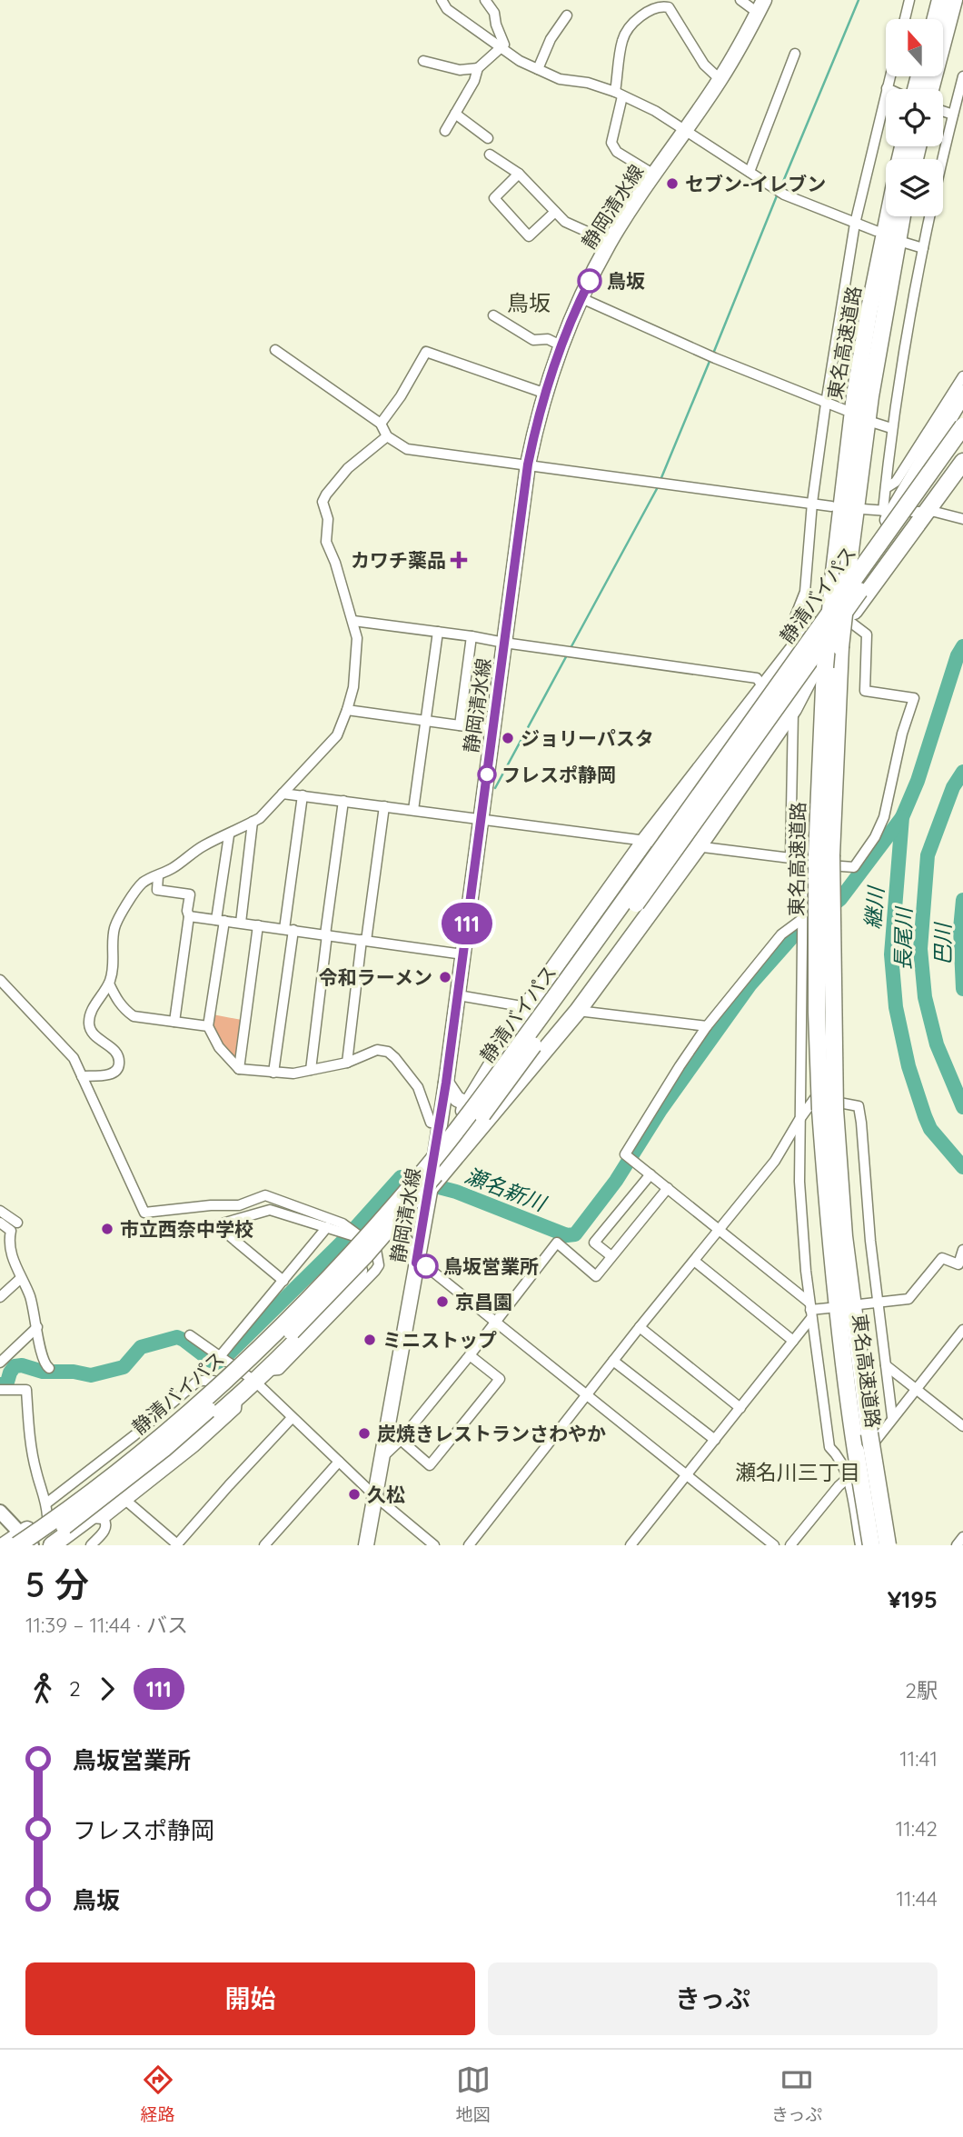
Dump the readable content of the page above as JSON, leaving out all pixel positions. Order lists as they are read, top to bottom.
{
  "streets": {
    "highway": ["東名高速道路", "静清バイパス"],
    "main road": ["静岡清水線"]
  },
  "districts": ["鳥坂", "瀬名川三丁目"],
  "water": [
    "継川",
    "長尾川",
    "巴川",
    "瀬名新川"
  ],
  "places": {
    "other": [
      "セブン-イレブン",
      "鳥坂",
      "ジョリーパスタ",
      "フレスポ静岡",
      "令和ラーメン",
      "市立西奈中学校",
      "鳥坂営業所",
      "京昌園",
      "ミニストップ",
      "炭焼きレストランさわやか",
      "久松"
    ],
    "health": ["カワチ薬品"]
  },
  "lines": ["bus line 111"],
  "north": "top",
  "page": {
    "on_map": "111",
    "heading": ["5 分", "11:39 – 11:44 · バス", "¥195"],
    "legs": ["2", "111", "2駅"],
    "list": [
      {
        "name": "鳥坂営業所",
        "value": "11:41"
      },
      {
        "name": "フレスポ静岡",
        "value": "11:42"
      },
      {
        "name": "鳥坂",
        "value": "11:44"
      }
    ],
    "buttons": ["開始", "きっぷ"],
    "tabs": ["経路", "地図", "きっぷ"]
  }
}
